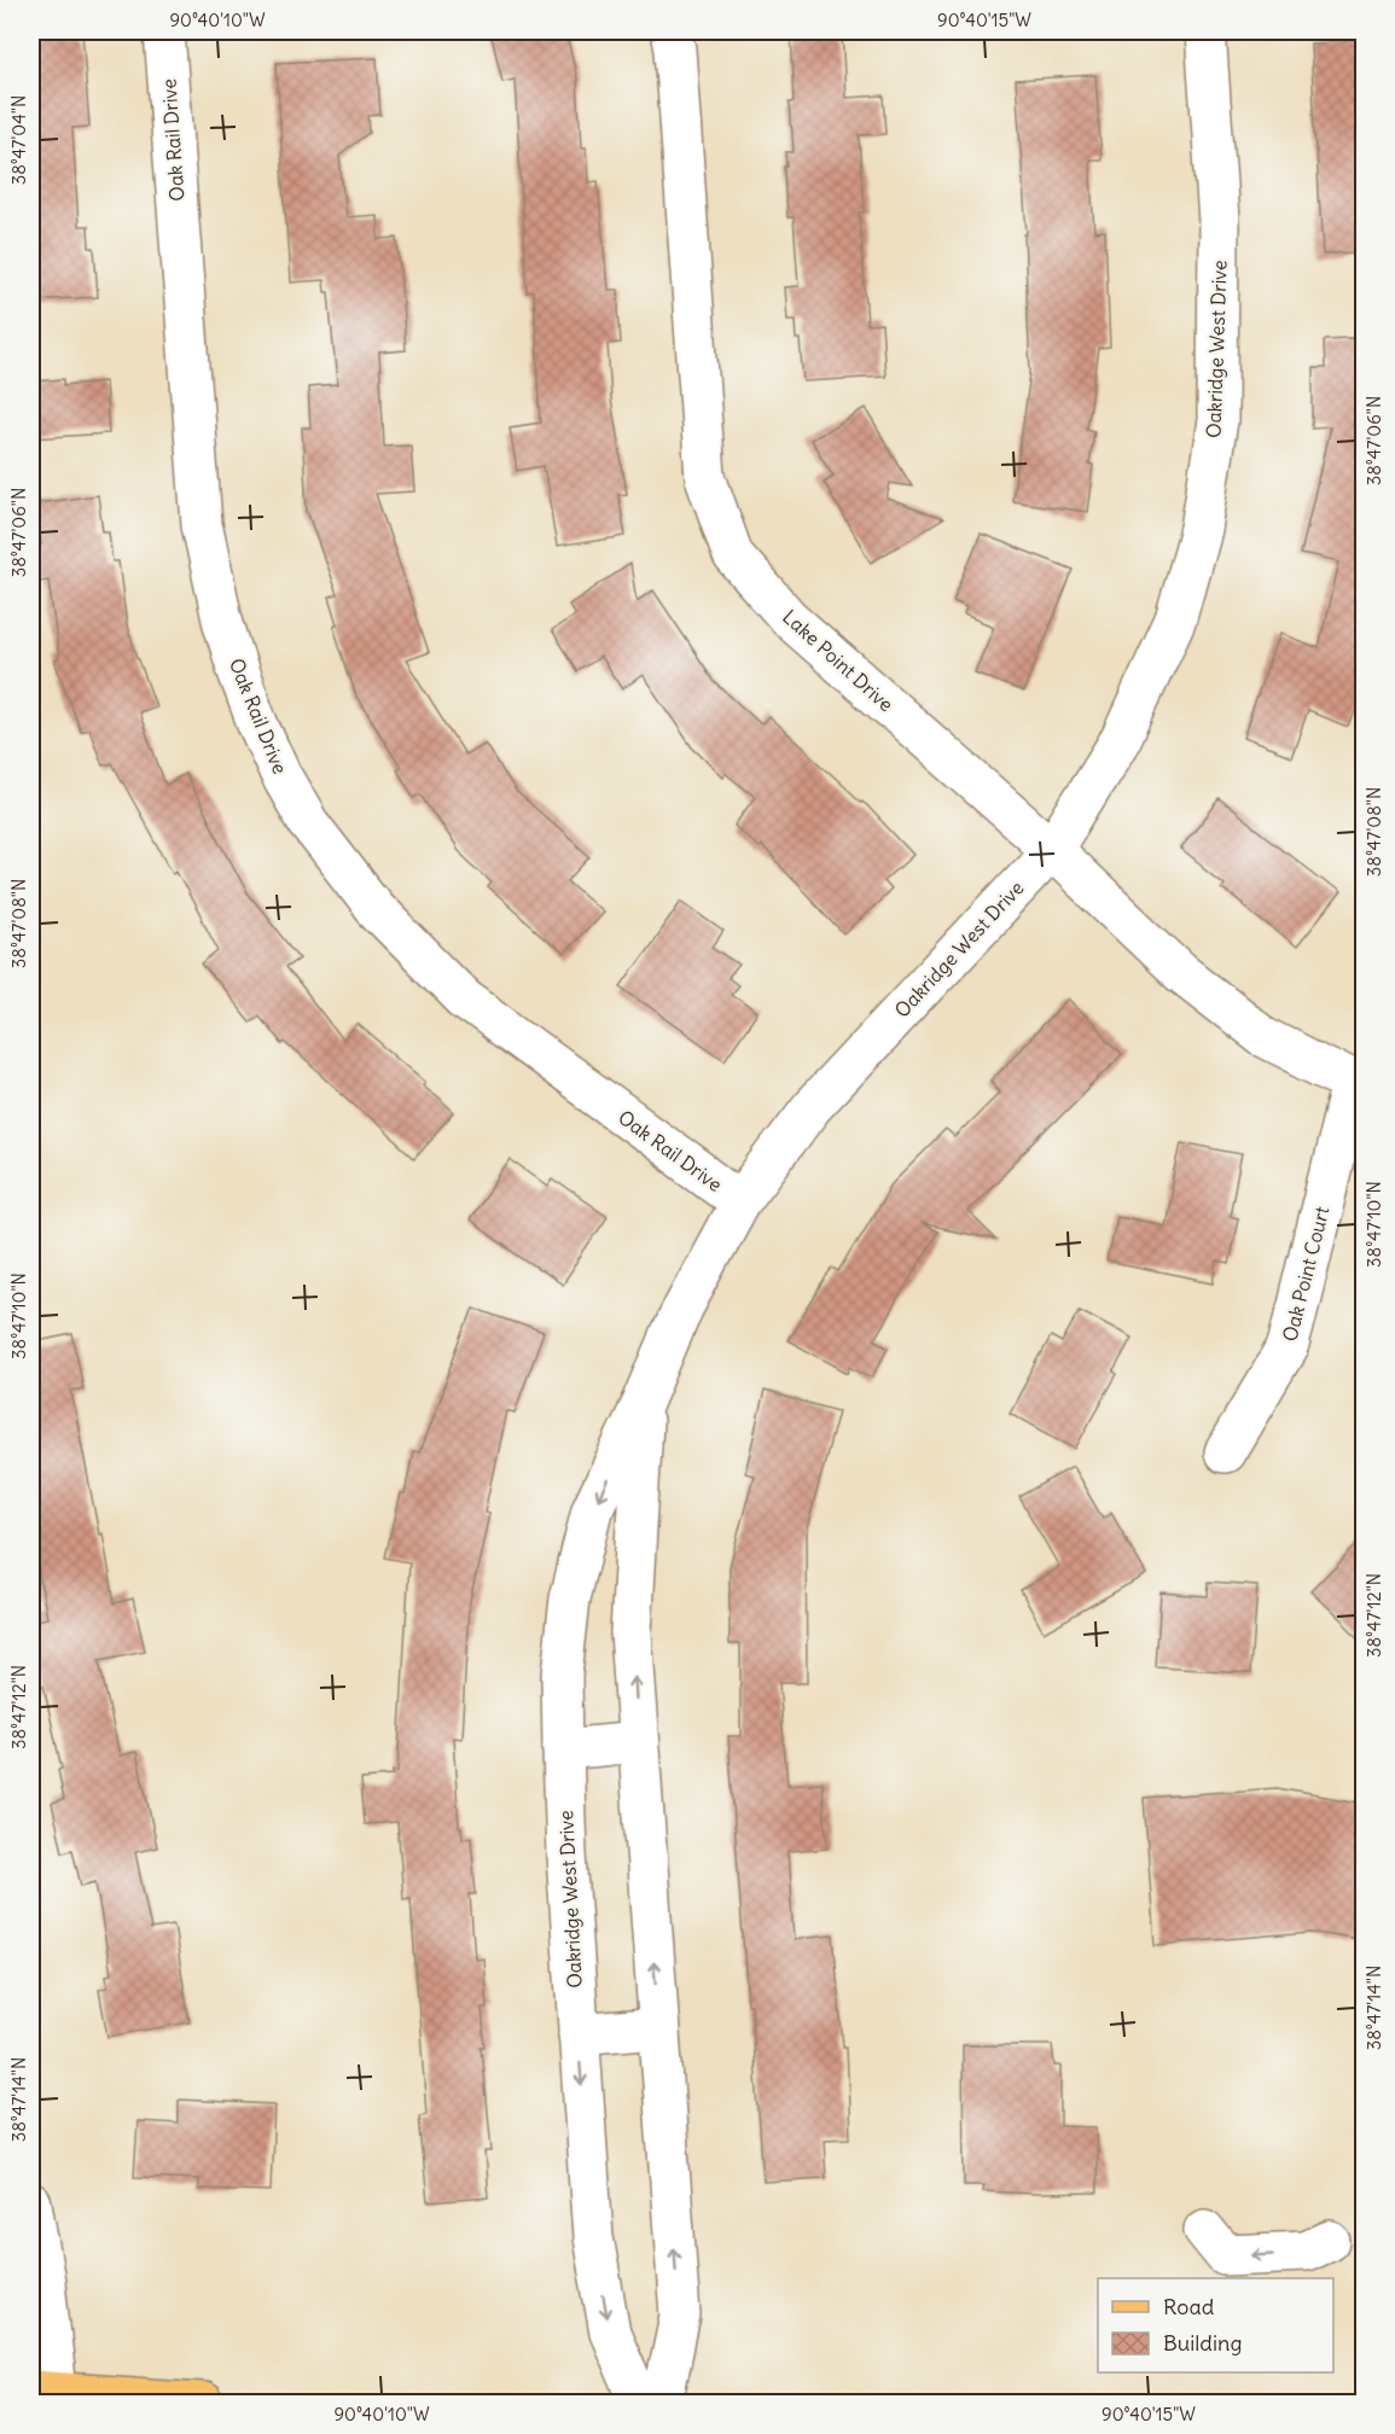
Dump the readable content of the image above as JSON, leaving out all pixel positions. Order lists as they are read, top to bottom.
{
  "streets": {
    "street": [
      "Oak Rail Drive",
      "Oakridge West Drive",
      "Lake Point Drive",
      "Oak Point Court"
    ]
  },
  "crossings": [
    ["Oak Rail Drive", "Oakridge West Drive"],
    ["Oakridge West Drive", "Lake Point Drive"],
    ["Lake Point Drive", "Oak Point Court"]
  ],
  "legend": ["Road", "Building"],
  "coordinates": [
    "90°40'10\"W",
    "90°40'15\"W",
    "38°47'04\"N",
    "38°47'06\"N",
    "38°47'08\"N",
    "38°47'10\"N",
    "38°47'12\"N",
    "38°47'14\"N"
  ]
}
